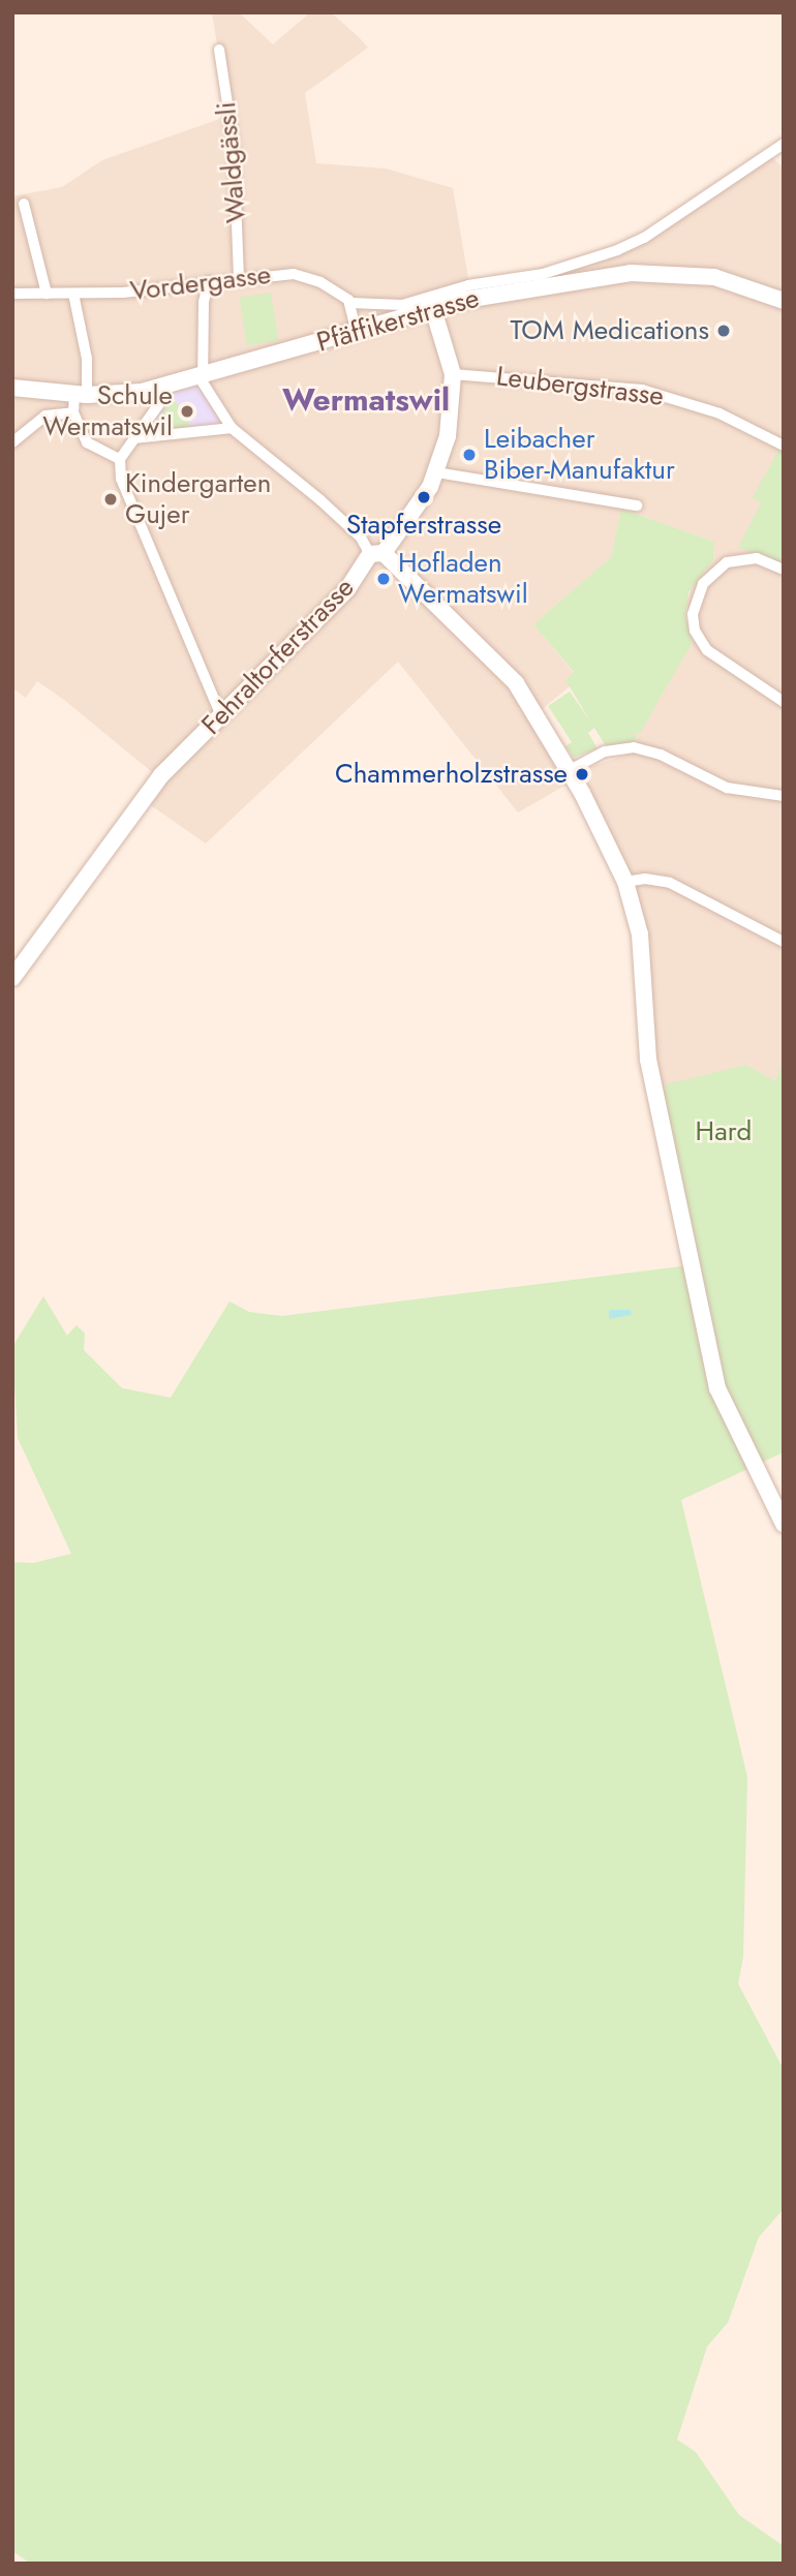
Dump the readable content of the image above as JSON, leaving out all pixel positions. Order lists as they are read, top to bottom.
{
  "streets": {
    "street": [
      "Waldgässli",
      "Vordergasse",
      "Pfäffikerstrasse",
      "Leubergstrasse",
      "Fehraltorferstrasse"
    ]
  },
  "crossings": [
    ["Waldgässli", "Vordergasse"],
    ["Pfäffikerstrasse", "Fehraltorferstrasse"],
    ["Leubergstrasse", "Fehraltorferstrasse"]
  ],
  "districts": ["Wermatswil"],
  "parks": ["Hard"],
  "places": [
    "TOM Medications",
    "Schule Wermatswil",
    "Leibacher Biber-Manufaktur",
    "Stapferstrasse",
    "Kindergarten Gujer",
    "Hofladen Wermatswil",
    "Chammerholzstrasse"
  ]
}
